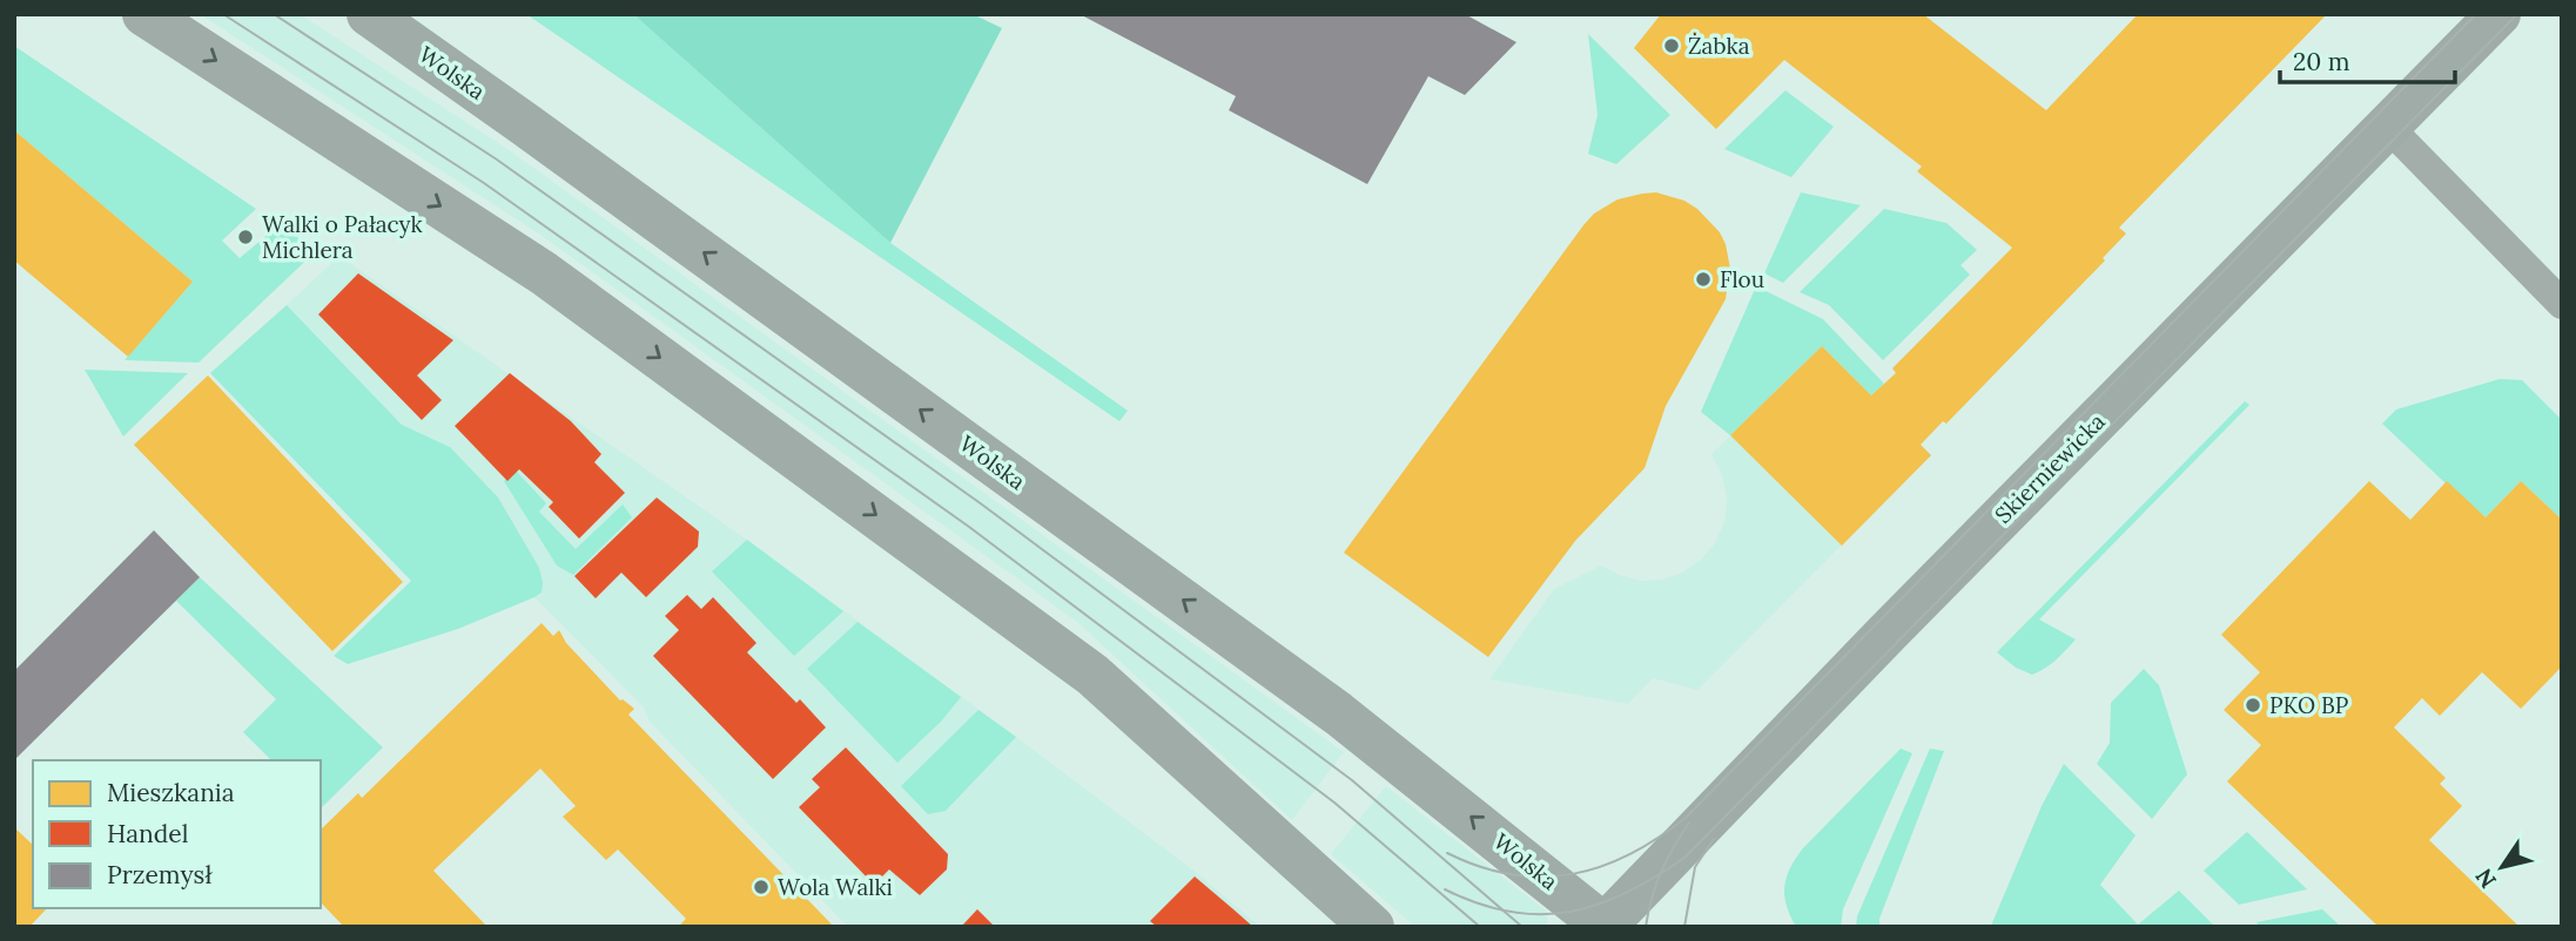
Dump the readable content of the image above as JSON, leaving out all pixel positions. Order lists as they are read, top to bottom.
{
  "streets": {
    "main road": ["Wolska", "Skierniewicka"]
  },
  "crossings": [
    ["Wolska", "Skierniewicka"]
  ],
  "places": [
    "Żabka",
    "Walki o Pałacyk Michlera",
    "Flou",
    "PKO BP",
    "Wola Walki"
  ],
  "legend": ["Mieszkania", "Handel", "Przemysł"],
  "scale_bar": "20 m",
  "north": "bottom left"
}
